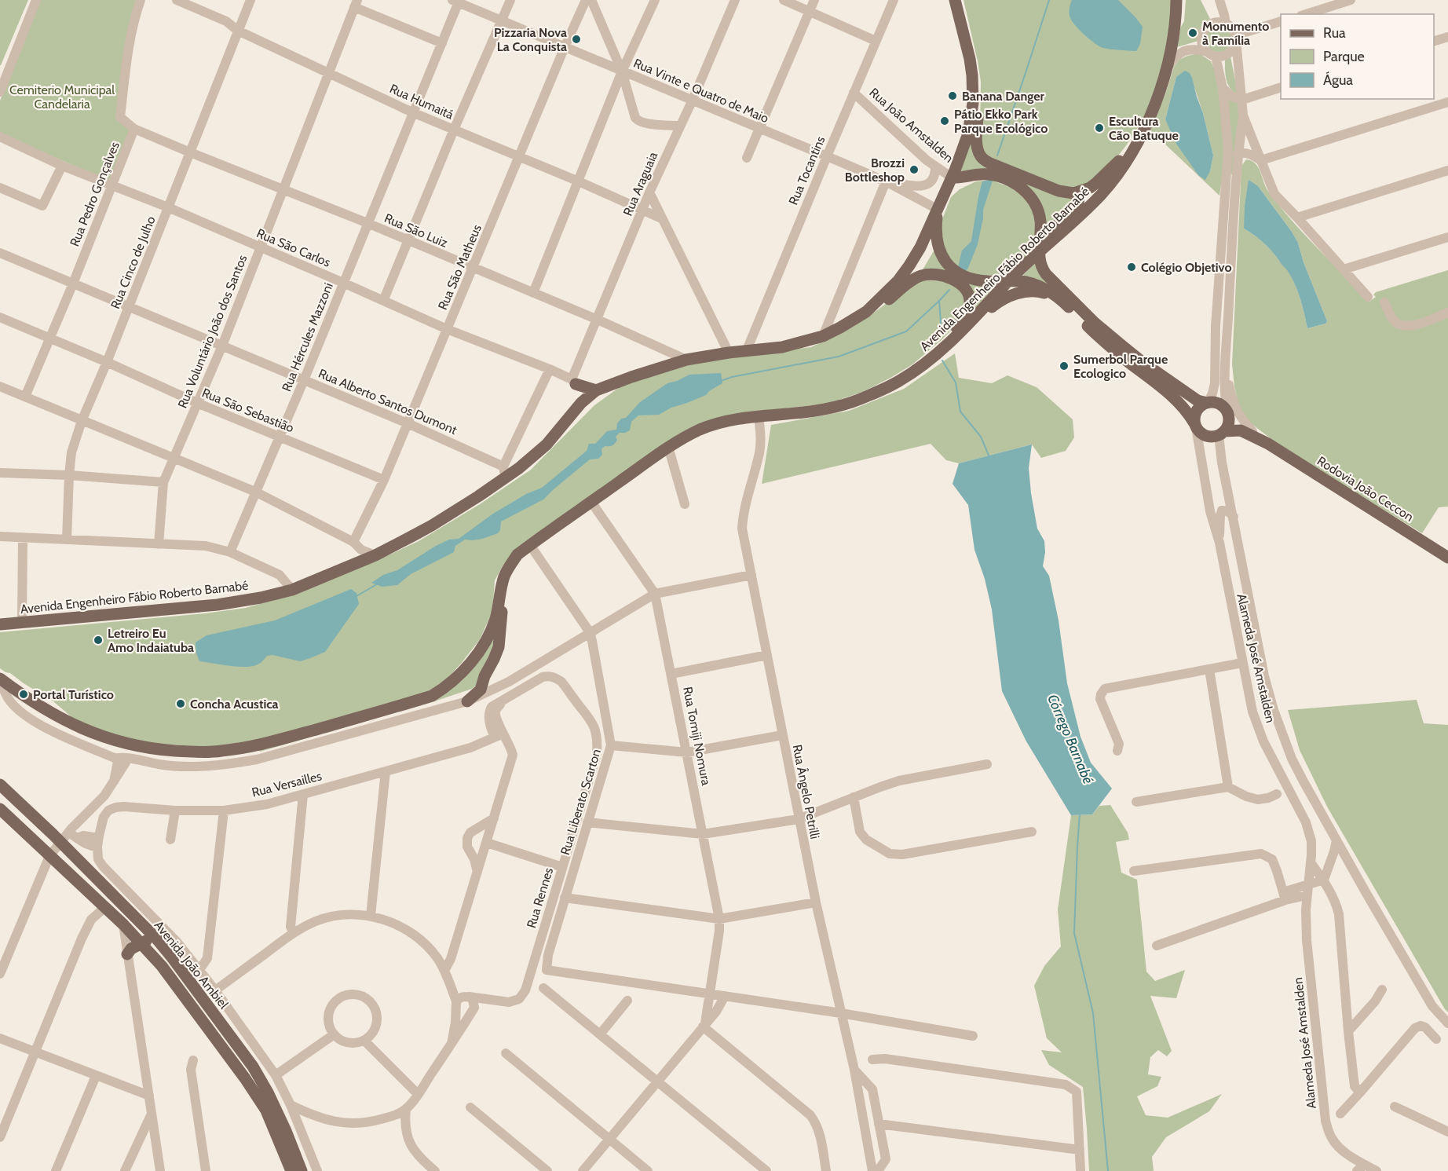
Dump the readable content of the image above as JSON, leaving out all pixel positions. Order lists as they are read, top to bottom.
{
  "streets": {
    "main road": ["Avenida Engenheiro Fábio Roberto Barnabé", "Rodovia João Ceccon", "Avenida João Ambiel"],
    "street": [
      "Rua Vinte e Quatro de Maio",
      "Rua Humaitá",
      "Rua João Amstalden",
      "Rua Tocantins",
      "Rua Araguaia",
      "Rua Pedro Gonçalves",
      "Rua São Luiz",
      "Rua São Carlos",
      "Rua Cinco de Julho",
      "Rua São Matheus",
      "Rua Voluntário João dos Santos",
      "Rua Hércules Mazzoni",
      "Rua Alberto Santos Dumont",
      "Rua São Sebastião",
      "Alameda José Amstalden",
      "Rua Tomiji Nomura",
      "Rua Versailles",
      "Rua Ângelo Petrilli",
      "Rua Liberato Scarton",
      "Rua Rennes"
    ]
  },
  "crossings": [
    ["Rua Vinte e Quatro de Maio", "Rua João Amstalden"],
    ["Rua Vinte e Quatro de Maio", "Rua Tocantins"],
    ["Rua Vinte e Quatro de Maio", "Rua Araguaia"],
    ["Rua Vinte e Quatro de Maio", "Rua São Matheus"],
    ["Rua Vinte e Quatro de Maio", "Avenida Engenheiro Fábio Roberto Barnabé"],
    ["Rua Vinte e Quatro de Maio", "Rua Hércules Mazzoni"],
    ["Rua Humaitá", "Rua Araguaia"],
    ["Rua Humaitá", "Rua Cinco de Julho"],
    ["Rua Humaitá", "Rua São Matheus"],
    ["Rua Humaitá", "Rua Voluntário João dos Santos"],
    ["Rua Humaitá", "Rua Hércules Mazzoni"],
    ["Rua João Amstalden", "Rua Tocantins"],
    ["Rua João Amstalden", "Avenida Engenheiro Fábio Roberto Barnabé"],
    ["Rua Tocantins", "Avenida Engenheiro Fábio Roberto Barnabé"],
    ["Rua Araguaia", "Rua São Luiz"],
    ["Rua Araguaia", "Rua São Carlos"],
    ["Rua Pedro Gonçalves", "Rua São Luiz"],
    ["Rua Pedro Gonçalves", "Rua São Carlos"],
    ["Rua Pedro Gonçalves", "Rua Alberto Santos Dumont"],
    ["Rua Pedro Gonçalves", "Rua São Sebastião"],
    ["Rua São Luiz", "Rua Cinco de Julho"],
    ["Rua São Luiz", "Rua São Matheus"],
    ["Rua São Luiz", "Avenida Engenheiro Fábio Roberto Barnabé"],
    ["Rua São Luiz", "Rua Voluntário João dos Santos"],
    ["Rua São Luiz", "Rua Hércules Mazzoni"],
    ["Rua São Carlos", "Rua Cinco de Julho"],
    ["Rua São Carlos", "Rua São Matheus"],
    ["Rua São Carlos", "Rua Voluntário João dos Santos"],
    ["Rua São Carlos", "Rua Hércules Mazzoni"],
    ["Rua Cinco de Julho", "Rua Alberto Santos Dumont"],
    ["Rua Cinco de Julho", "Rua São Sebastião"],
    ["Rua São Matheus", "Rua Alberto Santos Dumont"],
    ["Rua São Matheus", "Rua São Sebastião"],
    ["Avenida Engenheiro Fábio Roberto Barnabé", "Rua Alberto Santos Dumont"],
    ["Avenida Engenheiro Fábio Roberto Barnabé", "Rua Tomiji Nomura"],
    ["Avenida Engenheiro Fábio Roberto Barnabé", "Rua Ângelo Petrilli"],
    ["Avenida Engenheiro Fábio Roberto Barnabé", "Rua Liberato Scarton"],
    ["Rua Voluntário João dos Santos", "Rua Alberto Santos Dumont"],
    ["Rua Voluntário João dos Santos", "Rua São Sebastião"],
    ["Rua Hércules Mazzoni", "Rua Alberto Santos Dumont"],
    ["Rua Hércules Mazzoni", "Rua São Sebastião"],
    ["Rua Tomiji Nomura", "Rua Liberato Scarton"],
    ["Rua Versailles", "Rua Rennes"]
  ],
  "water": ["Córrego Barnabé"],
  "parks": ["Cemiterio Municipal Candelaria"],
  "places": [
    "Monumento à Família",
    "Pizzaria Nova La Conquista",
    "Banana Danger",
    "Pátio Ekko Park Parque Ecológico",
    "Escultura Cão Batuque",
    "Brozzi Bottleshop",
    "Colégio Objetivo",
    "Sumerbol Parque Ecologico",
    "Letreiro Eu Amo Indaiatuba",
    "Portal Turístico",
    "Concha Acustica"
  ],
  "legend": ["Rua", "Parque", "Água"]
}
